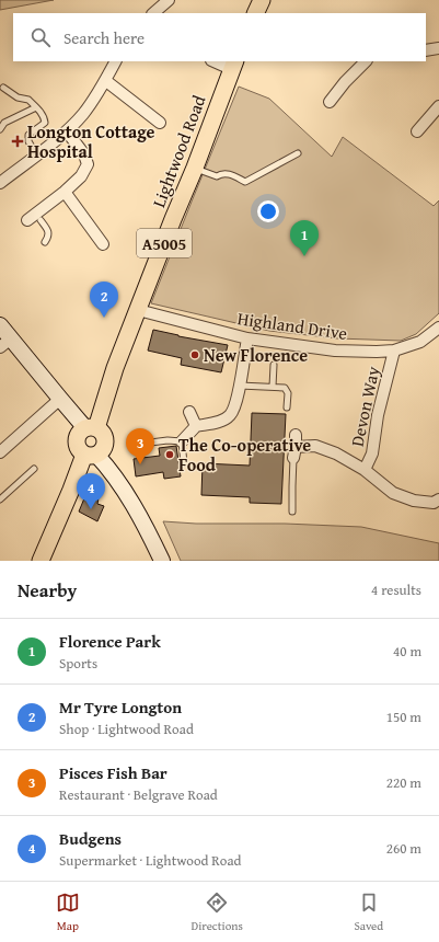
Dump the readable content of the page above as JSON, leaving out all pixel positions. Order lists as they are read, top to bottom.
{
  "streets": {
    "main road": ["Lightwood Road", "A5005"],
    "street": ["Highland Drive", "Devon Way"]
  },
  "crossings": [
    ["Lightwood Road", "A5005"],
    ["Lightwood Road", "Highland Drive"],
    ["Highland Drive", "Devon Way"]
  ],
  "places": {
    "health": ["Longton Cottage Hospital"],
    "other": ["New Florence", "The Co-operative Food"]
  },
  "page": {
    "search": "Search here",
    "pins": [
      "1",
      "2",
      "3",
      "4"
    ],
    "heading": ["Nearby", "4 results"],
    "list": [
      {
        "mark": "1",
        "name": "Florence Park",
        "note": "Sports",
        "value": "40 m"
      },
      {
        "mark": "2",
        "name": "Mr Tyre Longton",
        "note": "Shop · Lightwood Road",
        "value": "150 m"
      },
      {
        "mark": "3",
        "name": "Pisces Fish Bar",
        "note": "Restaurant · Belgrave Road",
        "value": "220 m"
      },
      {
        "mark": "4",
        "name": "Budgens",
        "note": "Supermarket · Lightwood Road",
        "value": "260 m"
      }
    ],
    "nav": ["Map", "Directions", "Saved"]
  }
}
